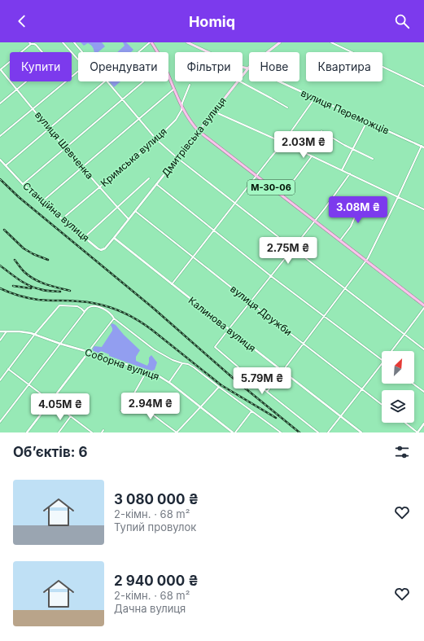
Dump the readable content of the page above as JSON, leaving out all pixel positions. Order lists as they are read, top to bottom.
{
  "streets": {
    "main road": ["Дмитрівська вулиця", "М-30-06"],
    "street": [
      "вулиця Переможців",
      "вулиця Шевченка",
      "Кримська вулиця",
      "Станційна вулиця",
      "вулиця Дружби",
      "Калинова вулиця",
      "Соборна вулиця"
    ]
  },
  "crossings": [
    ["вулиця Переможців", "Дмитрівська вулиця"],
    ["Дмитрівська вулиця", "вулиця Шевченка"],
    ["Дмитрівська вулиця", "М-30-06"],
    ["Дмитрівська вулиця", "Станційна вулиця"],
    ["Дмитрівська вулиця", "вулиця Дружби"],
    ["Дмитрівська вулиця", "Калинова вулиця"],
    ["вулиця Шевченка", "Кримська вулиця"],
    ["Кримська вулиця", "М-30-06"],
    ["Кримська вулиця", "Станційна вулиця"],
    ["Станційна вулиця", "Калинова вулиця"]
  ],
  "north": "top right",
  "page": {
    "header": "Homiq",
    "chip": [
      "Купити",
      "Орендувати",
      "Фільтри",
      "Нове",
      "Квартира"
    ],
    "price": [
      "2.03M ₴",
      "3.08M ₴",
      "2.75M ₴",
      "5.79M ₴",
      "2.94M ₴",
      "4.05M ₴"
    ],
    "heading": "Об’єктів: 6",
    "list": [
      {
        "name": "3 080 000 ₴",
        "note": "2-кімн. · 68 m² · Тупий провулок"
      },
      {
        "name": "2 940 000 ₴",
        "note": "2-кімн. · 68 m² · Дачна вулиця"
      }
    ]
  }
}
